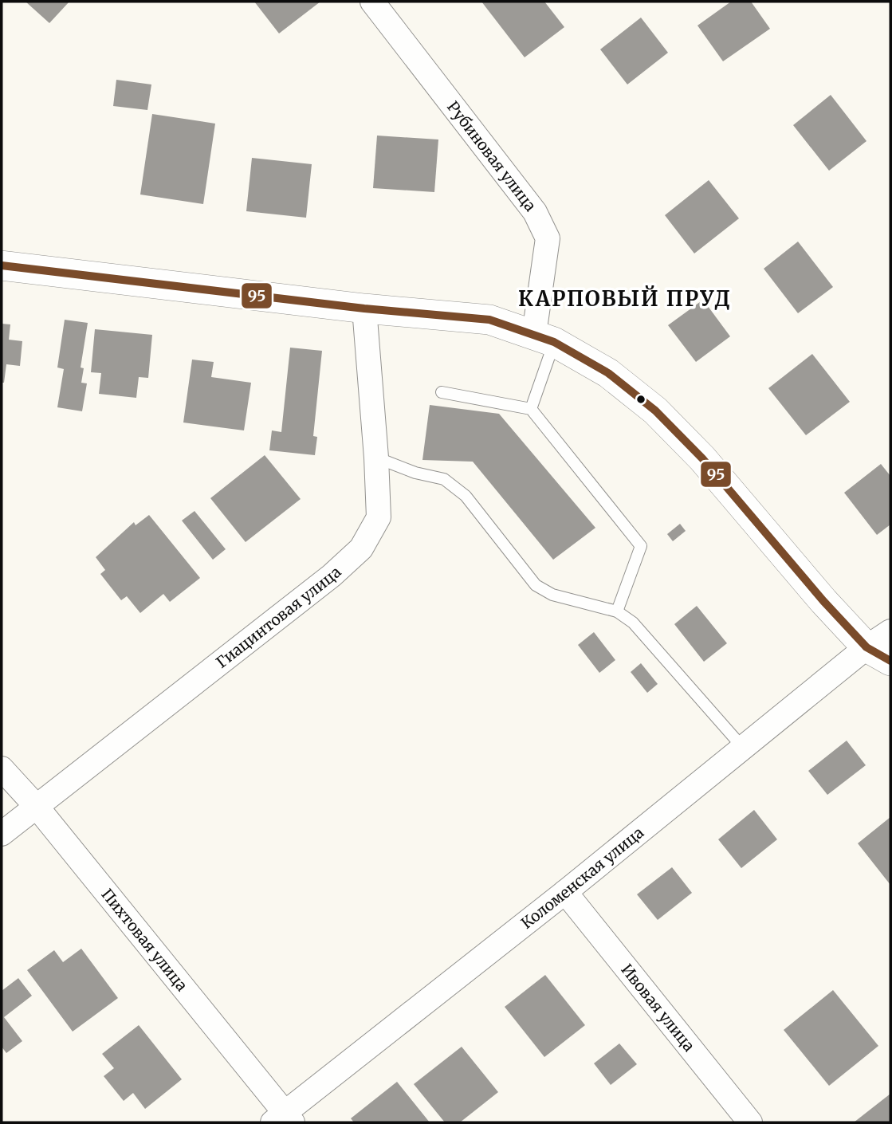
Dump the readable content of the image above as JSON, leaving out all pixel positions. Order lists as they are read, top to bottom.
{
  "streets": {
    "street": [
      "Рубиновая улица",
      "Гиацинтовая улица",
      "Коломенская улица",
      "Пихтовая улица",
      "Ивовая улица"
    ]
  },
  "crossings": [
    ["Гиацинтовая улица", "Пихтовая улица"],
    ["Коломенская улица", "Пихтовая улица"],
    ["Коломенская улица", "Ивовая улица"]
  ],
  "districts": ["КАРПОВЫЙ ПРУД"],
  "lines": ["transit line 95"]
}
